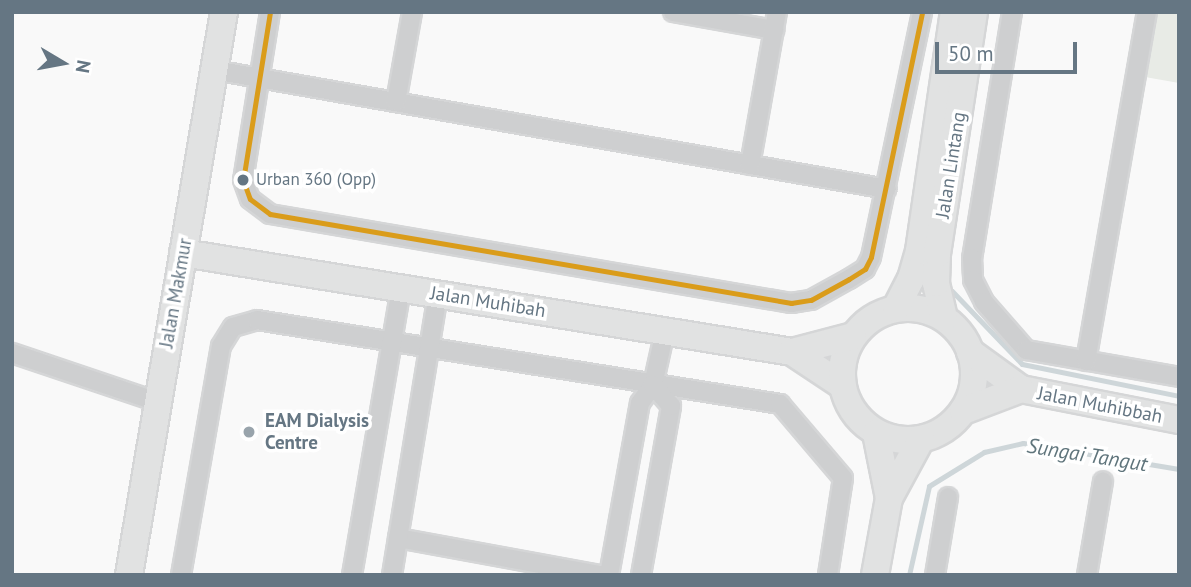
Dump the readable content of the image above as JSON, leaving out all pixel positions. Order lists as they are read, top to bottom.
{
  "streets": {
    "street": [
      "Jalan Lintang",
      "Jalan Makmur",
      "Jalan Muhibah",
      "Jalan Muhibbah"
    ]
  },
  "crossings": [
    ["Jalan Lintang", "Jalan Muhibah"],
    ["Jalan Lintang", "Jalan Muhibbah"],
    ["Jalan Makmur", "Jalan Muhibah"],
    ["Jalan Muhibah", "Jalan Muhibbah"]
  ],
  "water": ["Sungai Tangut"],
  "places": ["Urban 360 (Opp)", "EAM Dialysis Centre"],
  "scale_bar": "50 m",
  "north": "right"
}
